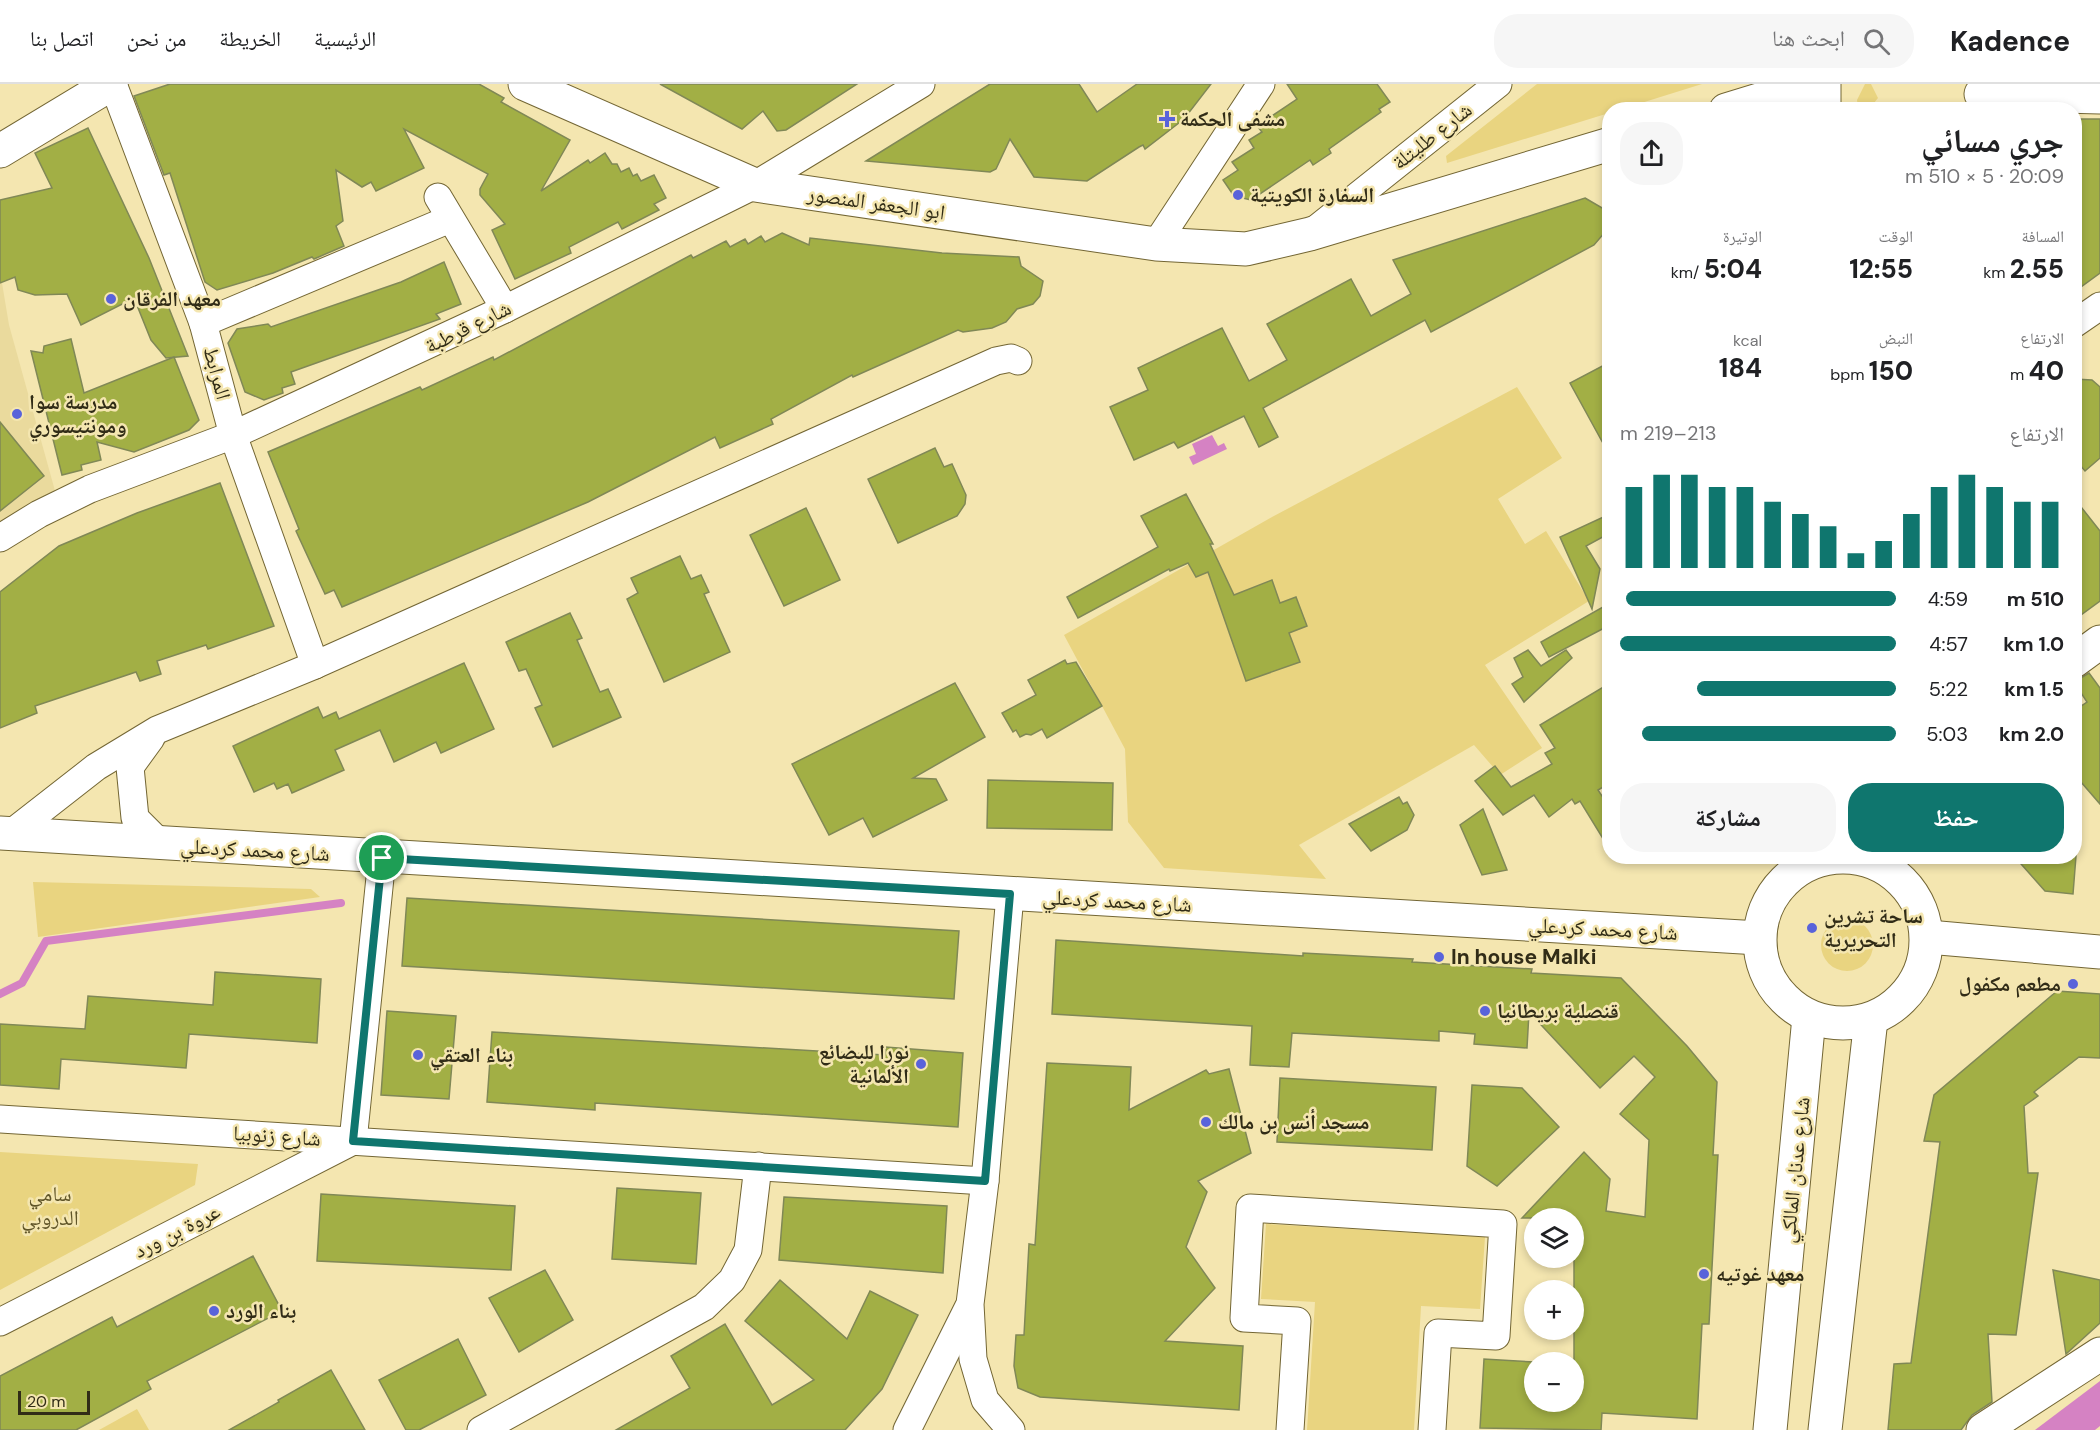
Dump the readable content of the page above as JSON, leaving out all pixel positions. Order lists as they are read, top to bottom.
{
  "streets": {
    "main road": ["ابو الجعفر المنصور", "شارع محمد كردعلي", "شارع عدنان المالكي"],
    "street": [
      "شارع طليتلة",
      "شارع قرطبة",
      "المرابط",
      "شارع زنوبيا",
      "عروة بن ورد"
    ]
  },
  "crossings": [
    ["شارع طليتلة", "ابو الجعفر المنصور"],
    ["ابو الجعفر المنصور", "شارع قرطبة"],
    ["شارع قرطبة", "المرابط"],
    ["شارع زنوبيا", "عروة بن ورد"]
  ],
  "parks": ["سامي الدروبي"],
  "places": {
    "health": ["مشفى الحكمة"],
    "other": [
      "السفارة الكويتية",
      "معهد الفرقان",
      "مدرسة سوا ومونتيسوري",
      "ساحة تشرين التحريرية",
      "In house Malki",
      "مطعم مكفول",
      "قنصلية بريطانيا",
      "بناء العتقي",
      "نورا للبضائع الألمانية",
      "مسجد أنس بن مالك",
      "معهد غوتيه",
      "بناء الورد"
    ]
  },
  "scale_bar": "20 m",
  "page": {
    "header": "Kadence",
    "search": "ابحث هنا",
    "nav": [
      "الرئيسية",
      "الخريطة",
      "من نحن",
      "اتصل بنا"
    ],
    "heading": ["جري مسائي", "20:09 · 5 × 510 m"],
    "stats": [
      ["المسافة", "2.55 km"],
      ["الوقت", "12:55"],
      ["الوتيرة", "5:04 /km"],
      ["الارتفاع", "40 m"],
      ["النبض", "150 bpm"],
      ["kcal", "184"]
    ],
    "chart": ["الارتفاع", "213–219 m"],
    "list": [
      {
        "name": "510 m",
        "note": "4:59"
      },
      {
        "name": "1.0 km",
        "note": "4:57"
      },
      {
        "name": "1.5 km",
        "note": "5:22"
      },
      {
        "name": "2.0 km",
        "note": "5:03"
      }
    ],
    "buttons": ["حفظ", "مشاركة"],
    "map_buttons": ["+", "−"],
    "scale": "20 m"
  }
}
